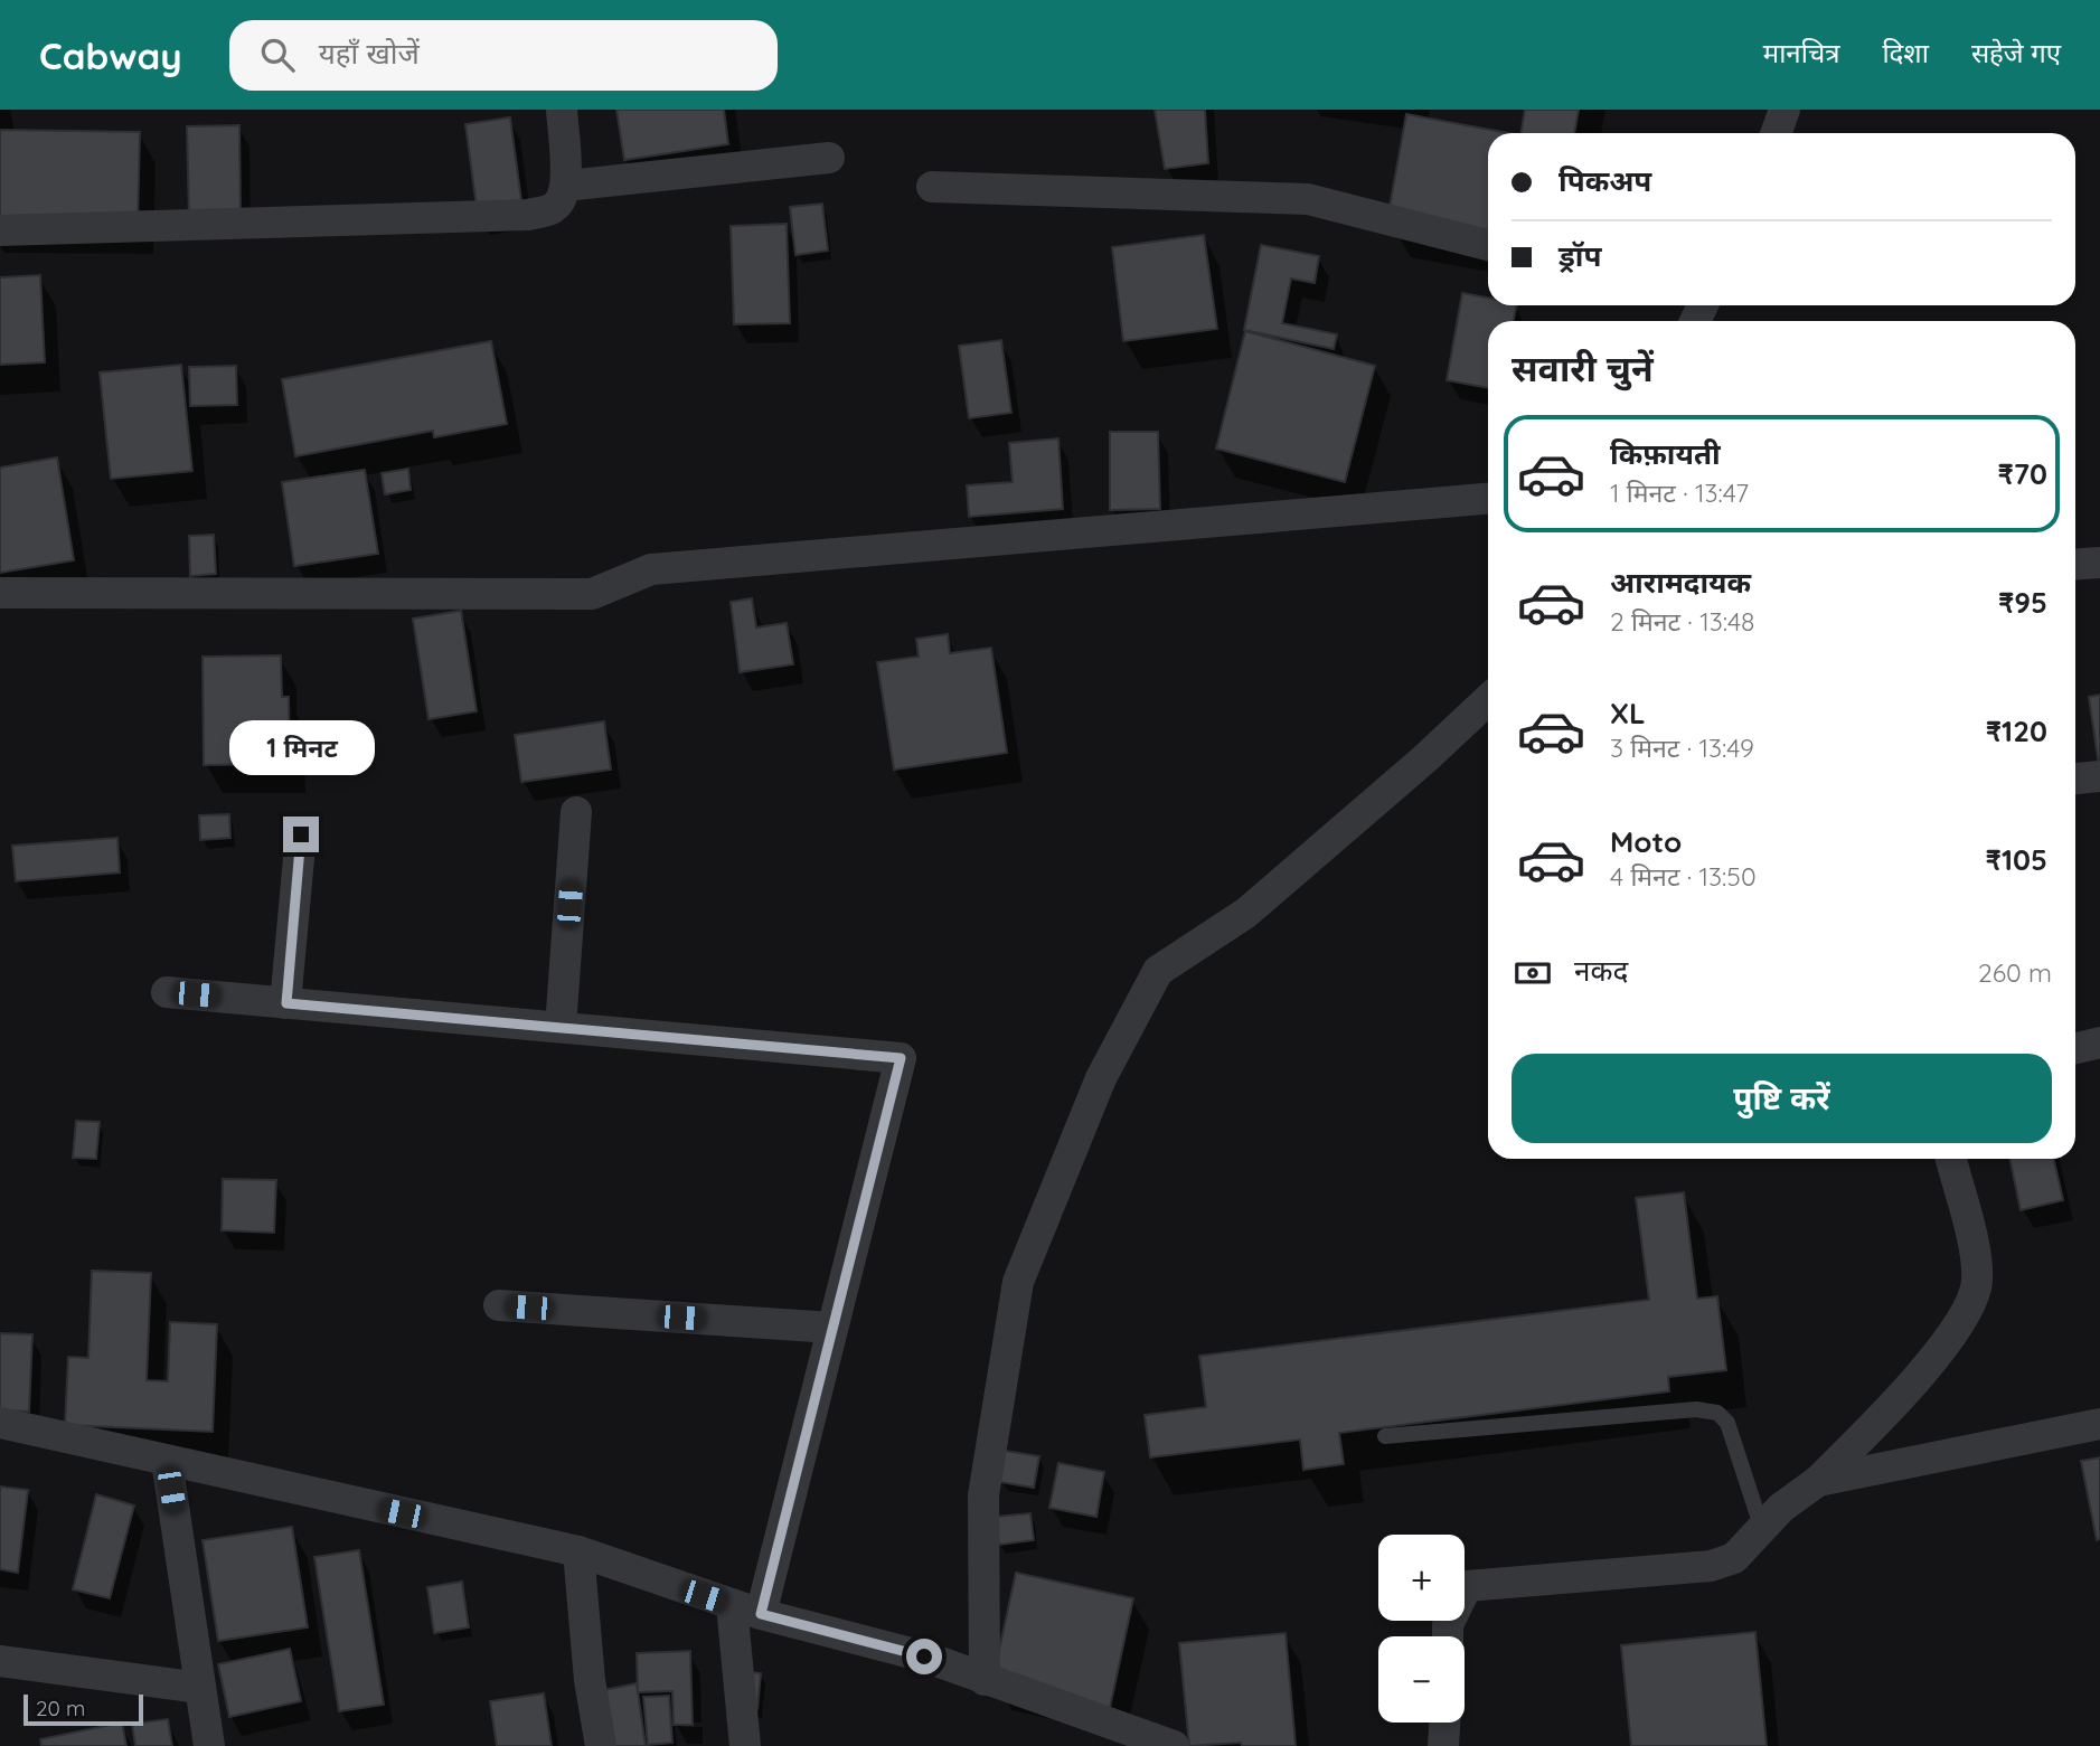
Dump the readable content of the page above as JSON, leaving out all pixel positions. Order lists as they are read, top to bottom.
{
  "scale_bar": "20 m",
  "page": {
    "header": "Cabway",
    "search": "यहाँ खोजें",
    "nav": ["मानचित्र", "दिशा", "सहेजे गए"],
    "banner": ["पिकअप", "ड्रॉप"],
    "heading": "सवारी चुनें",
    "list": [
      {
        "name": "किफ़ायती",
        "note": "1 मिनट · 13:47",
        "value": "₹70"
      },
      {
        "name": "आरामदायक",
        "note": "2 मिनट · 13:48",
        "value": "₹95"
      },
      {
        "name": "XL",
        "note": "3 मिनट · 13:49",
        "value": "₹120"
      },
      {
        "name": "Moto",
        "note": "4 मिनट · 13:50",
        "value": "₹105"
      }
    ],
    "bubble": "1 मिनट",
    "pay": ["नकद", "260 m"],
    "buttons": "पुष्टि करें",
    "map_buttons": ["+", "−"],
    "scale": "20 m"
  }
}
